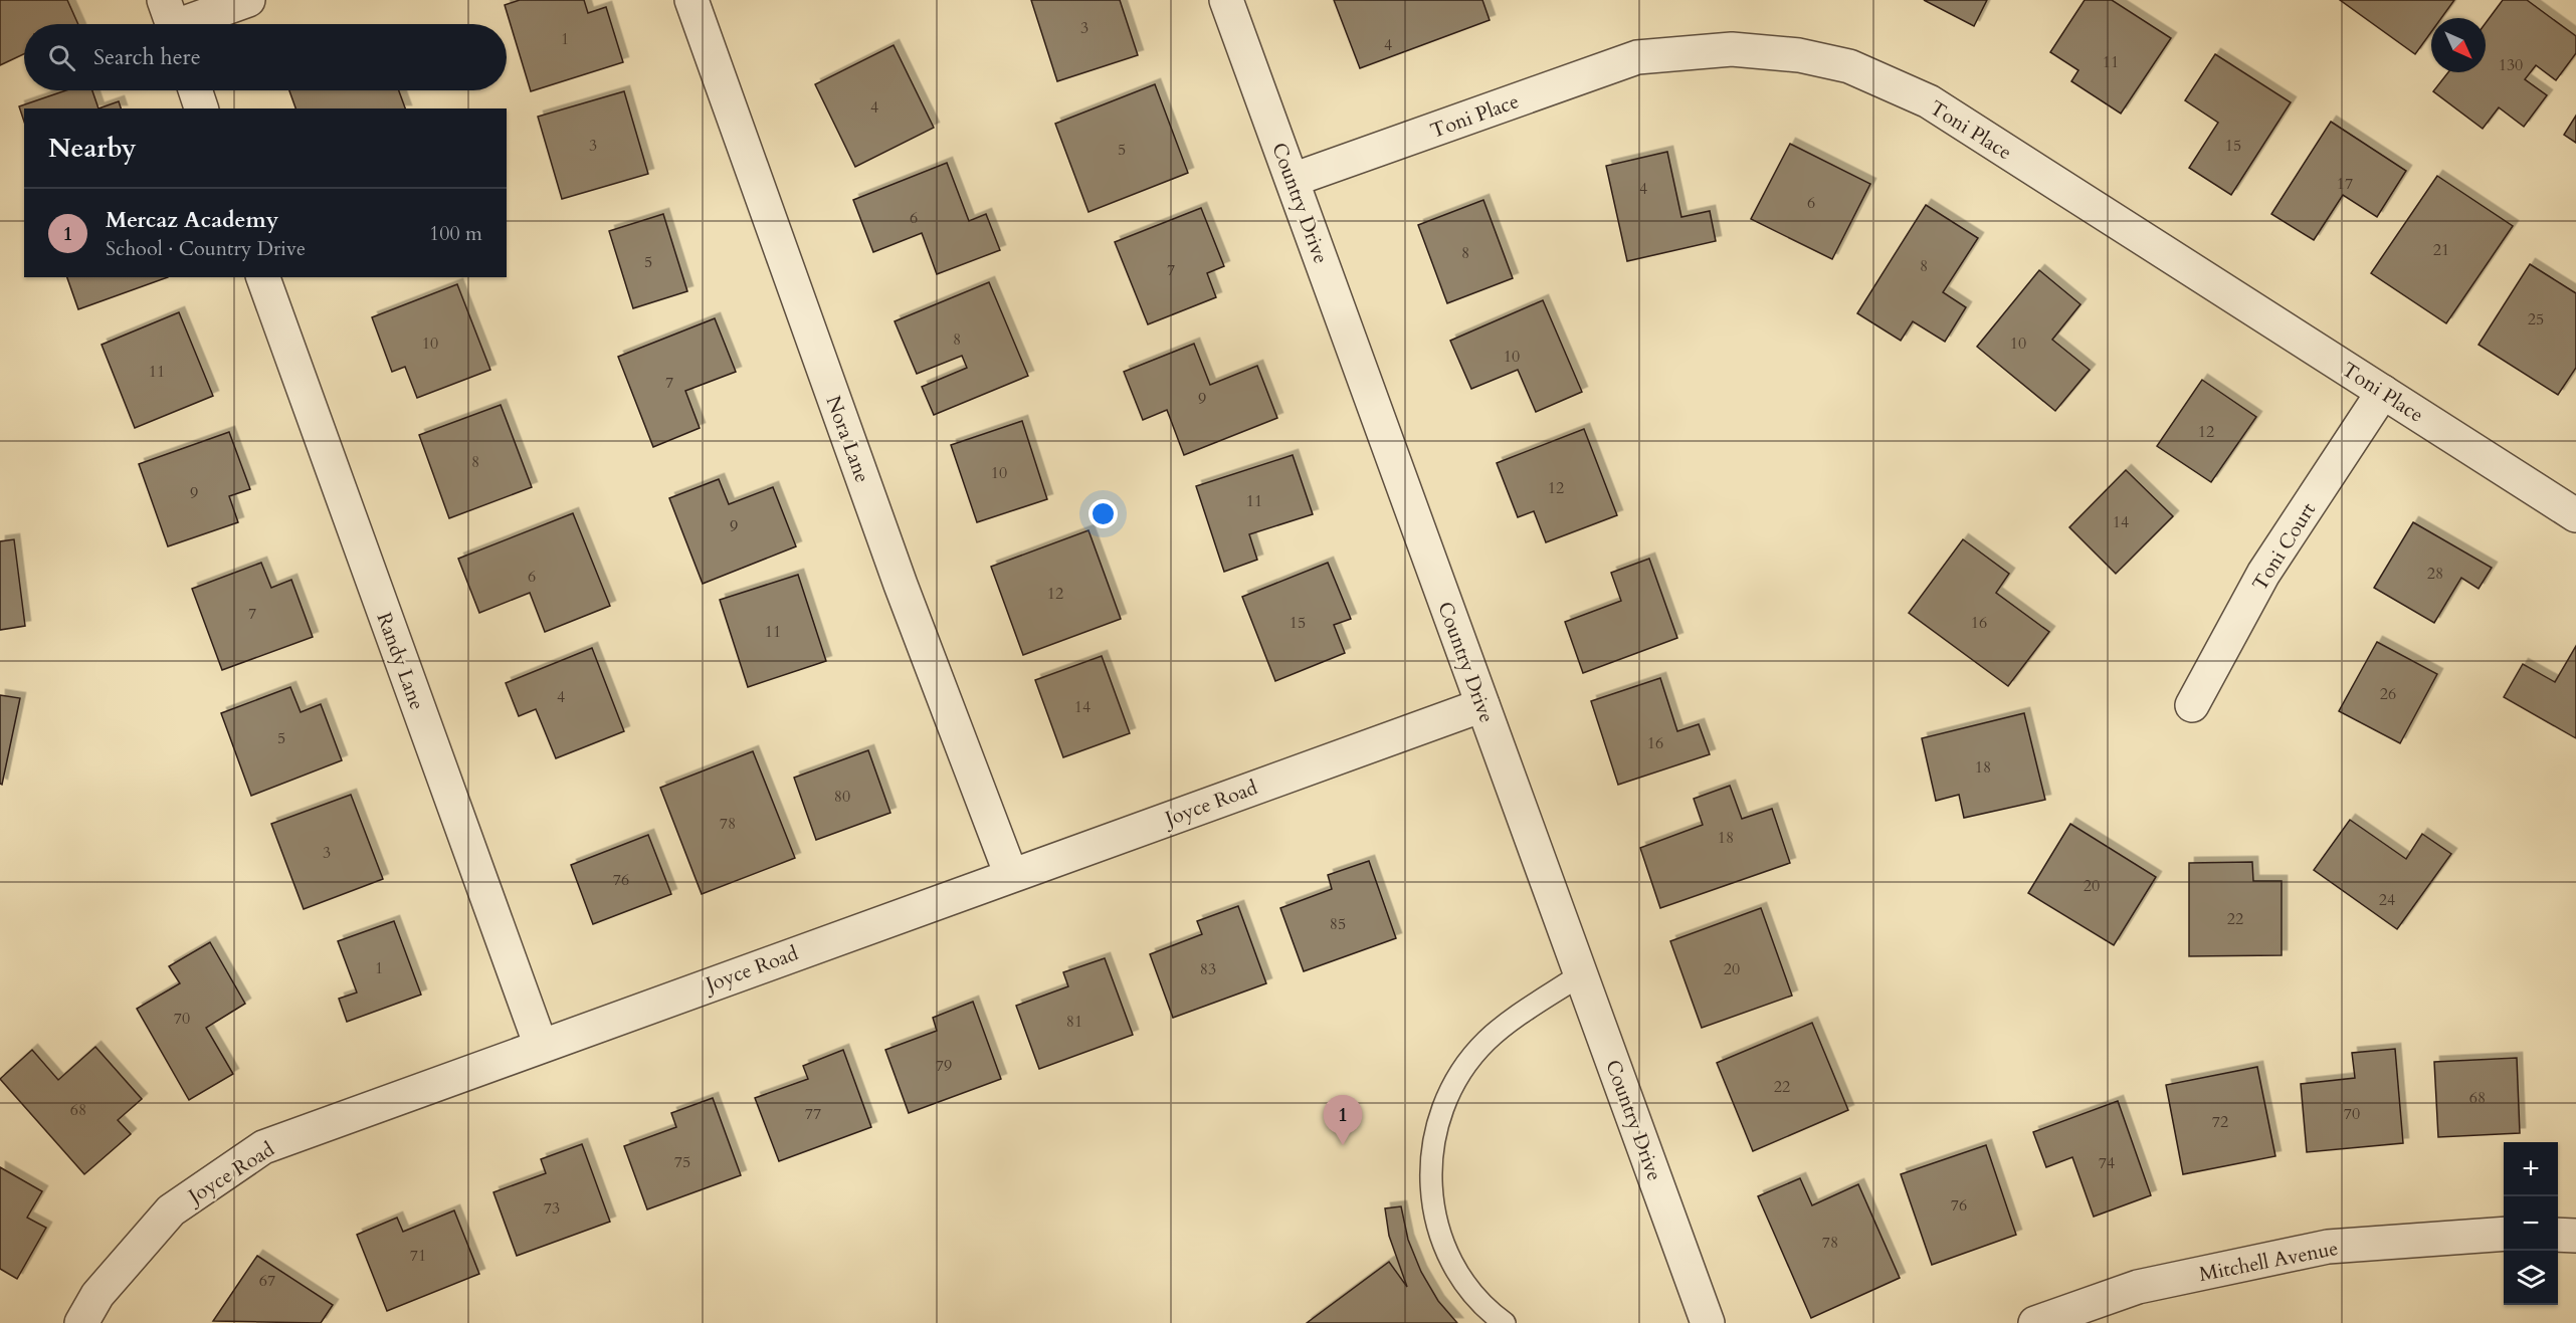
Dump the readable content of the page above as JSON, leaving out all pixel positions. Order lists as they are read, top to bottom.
{
  "streets": {
    "street": [
      "Toni Place",
      "Country Drive",
      "Nora Lane",
      "Toni Court",
      "Randy Lane",
      "Joyce Road",
      "Mitchell Avenue"
    ]
  },
  "crossings": [
    ["Toni Place", "Country Drive"],
    ["Toni Place", "Toni Court"],
    ["Country Drive", "Joyce Road"],
    ["Nora Lane", "Joyce Road"],
    ["Randy Lane", "Joyce Road"]
  ],
  "house_numbers": [
    "3",
    "1",
    "4",
    "11",
    "130",
    "4",
    "3",
    "15",
    "5",
    "17",
    "4",
    "6",
    "6",
    "21",
    "8",
    "5",
    "8",
    "7",
    "25",
    "8",
    "10",
    "10",
    "10",
    "11",
    "7",
    "9",
    "12",
    "8",
    "10",
    "12",
    "9",
    "11",
    "14",
    "9",
    "28",
    "6",
    "12",
    "7",
    "15",
    "16",
    "11",
    "26",
    "4",
    "14",
    "5",
    "16",
    "18",
    "80",
    "78",
    "18",
    "3",
    "76",
    "20",
    "24",
    "22",
    "85",
    "1",
    "83",
    "20",
    "70",
    "81",
    "79",
    "22",
    "68",
    "68",
    "77",
    "70",
    "72",
    "75",
    "74",
    "76",
    "73",
    "78",
    "71",
    "67"
  ],
  "north": "bottom right",
  "page": {
    "search": "Search here",
    "heading": "Nearby",
    "list": [
      {
        "mark": "1",
        "name": "Mercaz Academy",
        "note": "School · Country Drive",
        "value": "100 m"
      }
    ],
    "pins": "1",
    "map_buttons": ["+", "−"]
  }
}
